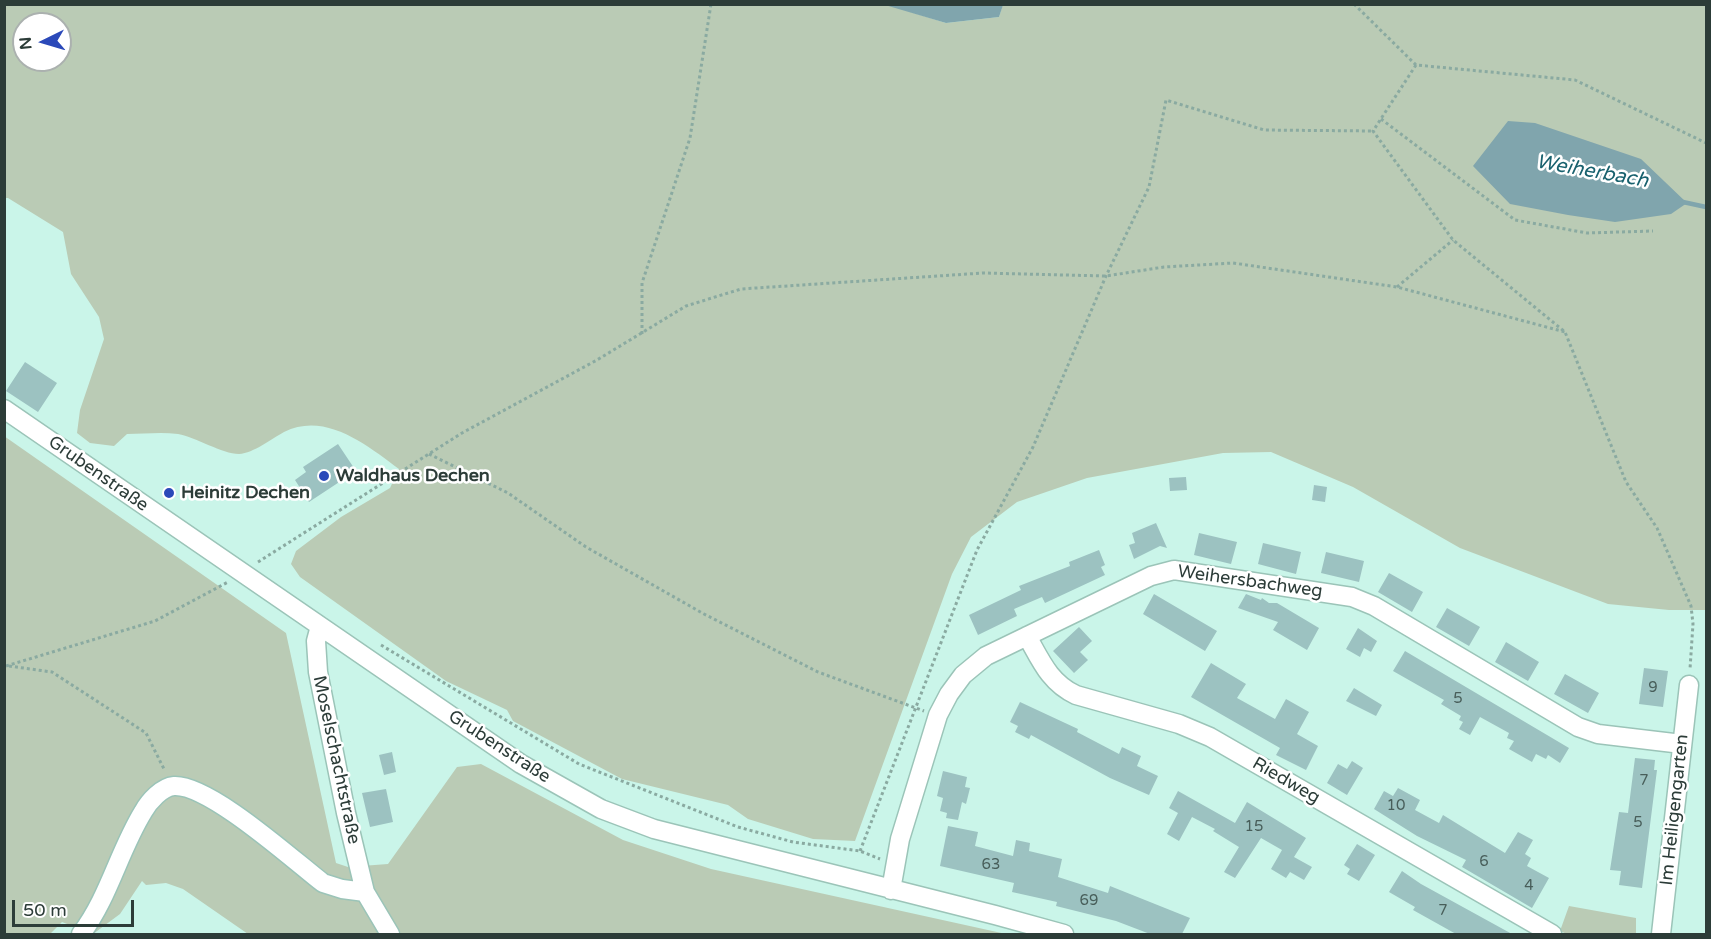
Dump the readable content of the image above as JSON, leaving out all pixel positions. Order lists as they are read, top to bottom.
{
  "streets": {
    "street": [
      "Grubenstraße",
      "Weihersbachweg",
      "Moselschachtstraße",
      "Riedweg",
      "Im Heiligengarten"
    ]
  },
  "crossings": [
    ["Grubenstraße", "Weihersbachweg"],
    ["Grubenstraße", "Moselschachtstraße"],
    ["Weihersbachweg", "Riedweg"],
    ["Weihersbachweg", "Im Heiligengarten"]
  ],
  "water": ["Weiherbach"],
  "places": ["Waldhaus Dechen", "Heinitz Dechen"],
  "house_numbers": [
    "9",
    "5",
    "7",
    "10",
    "5",
    "15",
    "6",
    "63",
    "4",
    "69",
    "7"
  ],
  "scale_bar": "50 m",
  "north": "left"
}
